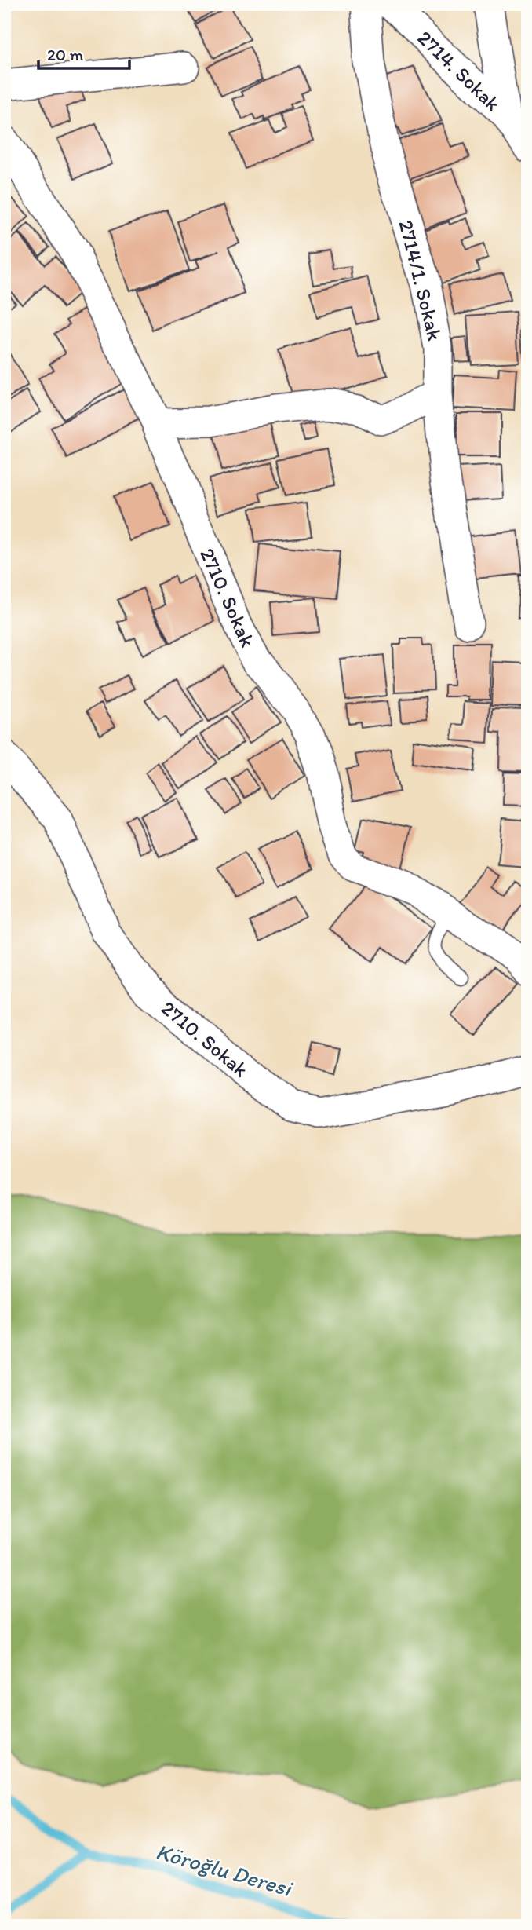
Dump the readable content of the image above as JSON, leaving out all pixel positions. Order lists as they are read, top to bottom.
{
  "streets": {
    "street": ["2714. Sokak", "2714/1. Sokak", "2710. Sokak"]
  },
  "water": ["Köroğlu Deresi"],
  "scale_bar": "20 m"
}
